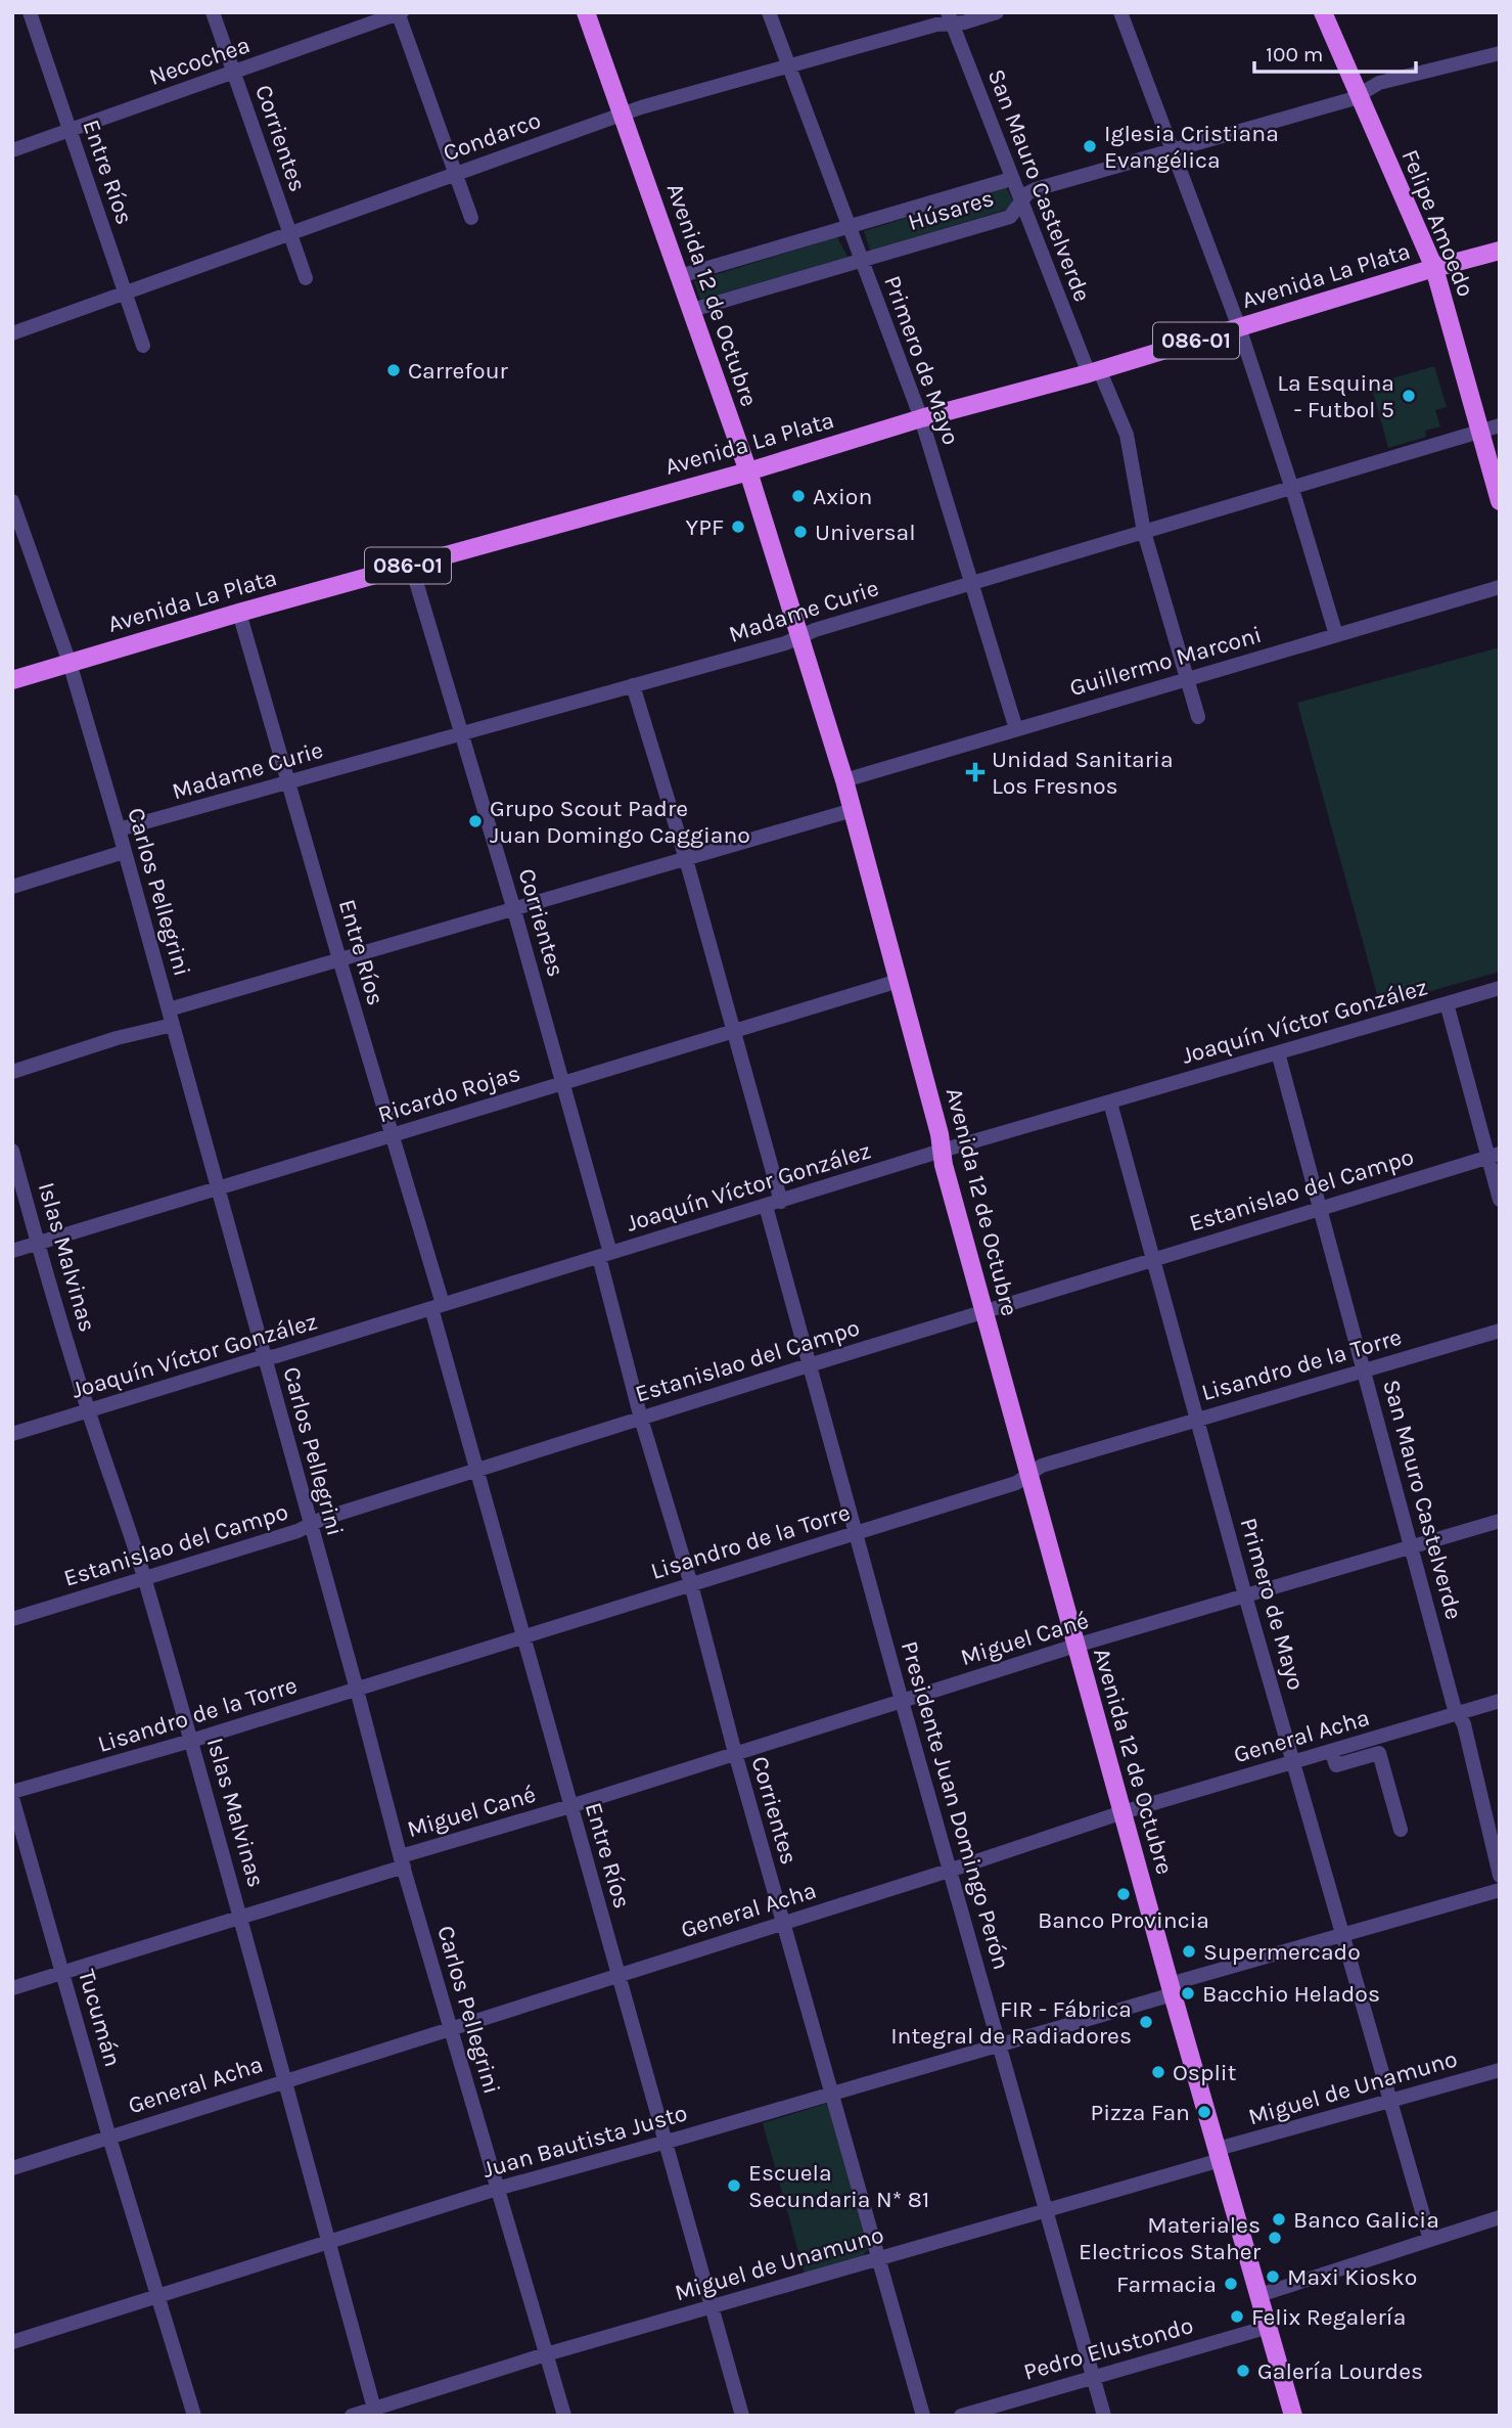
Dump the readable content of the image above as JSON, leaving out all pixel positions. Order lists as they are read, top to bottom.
{
  "streets": {
    "main road": [
      "Felipe Amoedo",
      "Avenida La Plata",
      "Avenida 12 de Octubre",
      "086-01"
    ],
    "street": [
      "Necochea",
      "Condarco",
      "Corrientes",
      "Entre Ríos",
      "San Mauro Castelverde",
      "Húsares",
      "Primero de Mayo",
      "Madame Curie",
      "Guillermo Marconi",
      "Carlos Pellegrini",
      "Joaquín Víctor González",
      "Ricardo Rojas",
      "Estanislao del Campo",
      "Islas Malvinas",
      "Lisandro de la Torre",
      "Miguel Cané",
      "General Acha",
      "Presidente Juan Domingo Perón",
      "Tucumán",
      "Miguel de Unamuno",
      "Juan Bautista Justo",
      "Pedro Elustondo"
    ]
  },
  "crossings": [
    ["Necochea", "Corrientes"],
    ["Necochea", "Entre Ríos"],
    ["Condarco", "Corrientes"],
    ["Condarco", "Entre Ríos"],
    ["Condarco", "San Mauro Castelverde"],
    ["Condarco", "Avenida 12 de Octubre"],
    ["Condarco", "Primero de Mayo"],
    ["Corrientes", "Avenida La Plata"],
    ["Corrientes", "Madame Curie"],
    ["Corrientes", "Joaquín Víctor González"],
    ["Corrientes", "Ricardo Rojas"],
    ["Corrientes", "Estanislao del Campo"],
    ["Corrientes", "Lisandro de la Torre"],
    ["Corrientes", "Miguel Cané"],
    ["Corrientes", "General Acha"],
    ["Corrientes", "Miguel de Unamuno"],
    ["Corrientes", "Juan Bautista Justo"],
    ["Entre Ríos", "Avenida La Plata"],
    ["Entre Ríos", "Madame Curie"],
    ["Entre Ríos", "Joaquín Víctor González"],
    ["Entre Ríos", "Ricardo Rojas"],
    ["Entre Ríos", "Estanislao del Campo"],
    ["Entre Ríos", "Lisandro de la Torre"],
    ["Entre Ríos", "Miguel Cané"],
    ["Entre Ríos", "General Acha"],
    ["Entre Ríos", "Miguel de Unamuno"],
    ["Entre Ríos", "Juan Bautista Justo"],
    ["San Mauro Castelverde", "Húsares"],
    ["San Mauro Castelverde", "Avenida La Plata"],
    ["San Mauro Castelverde", "Madame Curie"],
    ["San Mauro Castelverde", "Guillermo Marconi"],
    ["San Mauro Castelverde", "Joaquín Víctor González"],
    ["San Mauro Castelverde", "Estanislao del Campo"],
    ["San Mauro Castelverde", "Lisandro de la Torre"],
    ["San Mauro Castelverde", "Miguel Cané"],
    ["San Mauro Castelverde", "General Acha"],
    ["Húsares", "Felipe Amoedo"],
    ["Húsares", "Avenida 12 de Octubre"],
    ["Húsares", "Primero de Mayo"],
    ["Felipe Amoedo", "Avenida La Plata"],
    ["Felipe Amoedo", "Madame Curie"],
    ["Avenida La Plata", "Avenida 12 de Octubre"],
    ["Avenida La Plata", "Primero de Mayo"],
    ["Avenida La Plata", "Carlos Pellegrini"],
    ["Avenida 12 de Octubre", "Madame Curie"],
    ["Avenida 12 de Octubre", "Guillermo Marconi"],
    ["Avenida 12 de Octubre", "Joaquín Víctor González"],
    ["Avenida 12 de Octubre", "Ricardo Rojas"],
    ["Avenida 12 de Octubre", "Estanislao del Campo"],
    ["Avenida 12 de Octubre", "Lisandro de la Torre"],
    ["Avenida 12 de Octubre", "Miguel Cané"],
    ["Avenida 12 de Octubre", "General Acha"],
    ["Avenida 12 de Octubre", "Miguel de Unamuno"],
    ["Avenida 12 de Octubre", "Juan Bautista Justo"],
    ["Avenida 12 de Octubre", "Pedro Elustondo"],
    ["Primero de Mayo", "Madame Curie"],
    ["Primero de Mayo", "Guillermo Marconi"],
    ["Primero de Mayo", "Joaquín Víctor González"],
    ["Primero de Mayo", "Estanislao del Campo"],
    ["Primero de Mayo", "Lisandro de la Torre"],
    ["Primero de Mayo", "Miguel Cané"],
    ["Primero de Mayo", "General Acha"],
    ["Primero de Mayo", "Miguel de Unamuno"],
    ["Primero de Mayo", "Juan Bautista Justo"],
    ["Madame Curie", "Carlos Pellegrini"],
    ["Madame Curie", "Presidente Juan Domingo Perón"],
    ["Carlos Pellegrini", "Joaquín Víctor González"],
    ["Carlos Pellegrini", "Ricardo Rojas"],
    ["Carlos Pellegrini", "Estanislao del Campo"],
    ["Carlos Pellegrini", "Lisandro de la Torre"],
    ["Carlos Pellegrini", "Miguel Cané"],
    ["Carlos Pellegrini", "General Acha"],
    ["Carlos Pellegrini", "Miguel de Unamuno"],
    ["Carlos Pellegrini", "Juan Bautista Justo"],
    ["Joaquín Víctor González", "Islas Malvinas"],
    ["Joaquín Víctor González", "Presidente Juan Domingo Perón"],
    ["Ricardo Rojas", "Islas Malvinas"],
    ["Ricardo Rojas", "Presidente Juan Domingo Perón"],
    ["Estanislao del Campo", "Islas Malvinas"],
    ["Estanislao del Campo", "Presidente Juan Domingo Perón"],
    ["Islas Malvinas", "Lisandro de la Torre"],
    ["Islas Malvinas", "Miguel Cané"],
    ["Islas Malvinas", "General Acha"],
    ["Islas Malvinas", "Miguel de Unamuno"],
    ["Islas Malvinas", "Juan Bautista Justo"],
    ["Lisandro de la Torre", "Presidente Juan Domingo Perón"],
    ["Miguel Cané", "Presidente Juan Domingo Perón"],
    ["Miguel Cané", "Tucumán"],
    ["General Acha", "Presidente Juan Domingo Perón"],
    ["General Acha", "Tucumán"],
    ["Presidente Juan Domingo Perón", "Miguel de Unamuno"],
    ["Presidente Juan Domingo Perón", "Juan Bautista Justo"],
    ["Presidente Juan Domingo Perón", "Pedro Elustondo"],
    ["Tucumán", "Juan Bautista Justo"]
  ],
  "places": {
    "other": [
      "Iglesia Cristiana Evangélica",
      "Carrefour",
      "La Esquina - Futbol 5",
      "Axion",
      "YPF",
      "Universal",
      "Grupo Scout Padre Juan Domingo Caggiano",
      "Banco Provincia",
      "Supermercado",
      "Bacchio Helados",
      "FIR - Fábrica Integral de Radiadores",
      "Osplit",
      "Pizza Fan",
      "Escuela Secundaria N* 81",
      "Banco Galicia",
      "Materiales Electricos Staher",
      "Maxi Kiosko",
      "Farmacia",
      "Felix Regalería",
      "Galería Lourdes"
    ],
    "health": ["Unidad Sanitaria Los Fresnos"]
  },
  "scale_bar": "100 m"
}
